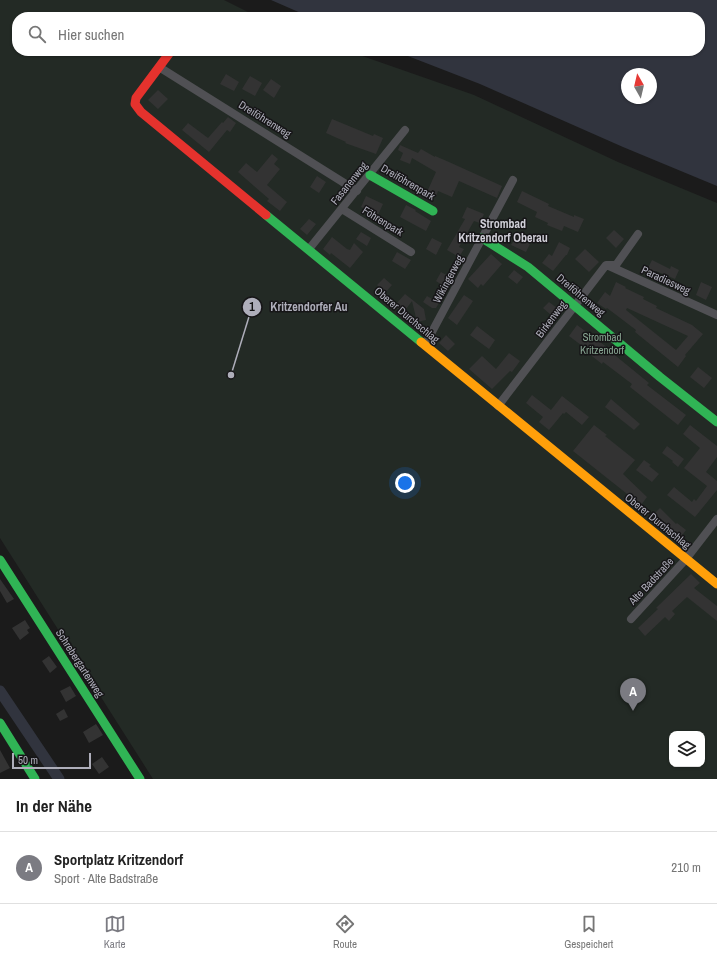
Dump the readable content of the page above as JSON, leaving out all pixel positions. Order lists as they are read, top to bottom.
{
  "streets": {
    "street": [
      "Dreiföhrenweg",
      "Dreiföhrenpark",
      "Fasanenweg",
      "Föhrenpark",
      "Wikingerweg",
      "Paradiesweg",
      "Oberer Durchschlag",
      "Birkenweg",
      "Alte Badstraße",
      "Schrebergartenweg"
    ]
  },
  "crossings": [
    ["Dreiföhrenweg", "Fasanenweg"],
    ["Dreiföhrenweg", "Wikingerweg"],
    ["Dreiföhrenweg", "Oberer Durchschlag"],
    ["Dreiföhrenweg", "Birkenweg"],
    ["Dreiföhrenpark", "Fasanenweg"],
    ["Fasanenweg", "Föhrenpark"],
    ["Fasanenweg", "Oberer Durchschlag"],
    ["Wikingerweg", "Oberer Durchschlag"],
    ["Paradiesweg", "Birkenweg"],
    ["Oberer Durchschlag", "Birkenweg"],
    ["Oberer Durchschlag", "Alte Badstraße"]
  ],
  "districts": ["Strombad Kritzendorf Oberau"],
  "parks": ["Strombad Kritzendorf"],
  "places": ["Kritzendorfer Au"],
  "scale_bar": "50 m",
  "north": "top",
  "page": {
    "search": "Hier suchen",
    "pins": "A",
    "scale": "50 m",
    "heading": "In der Nähe",
    "list": [
      {
        "mark": "A",
        "name": "Sportplatz Kritzendorf",
        "note": "Sport · Alte Badstraße",
        "value": "210 m"
      }
    ],
    "nav": ["Karte", "Route", "Gespeichert"]
  }
}
